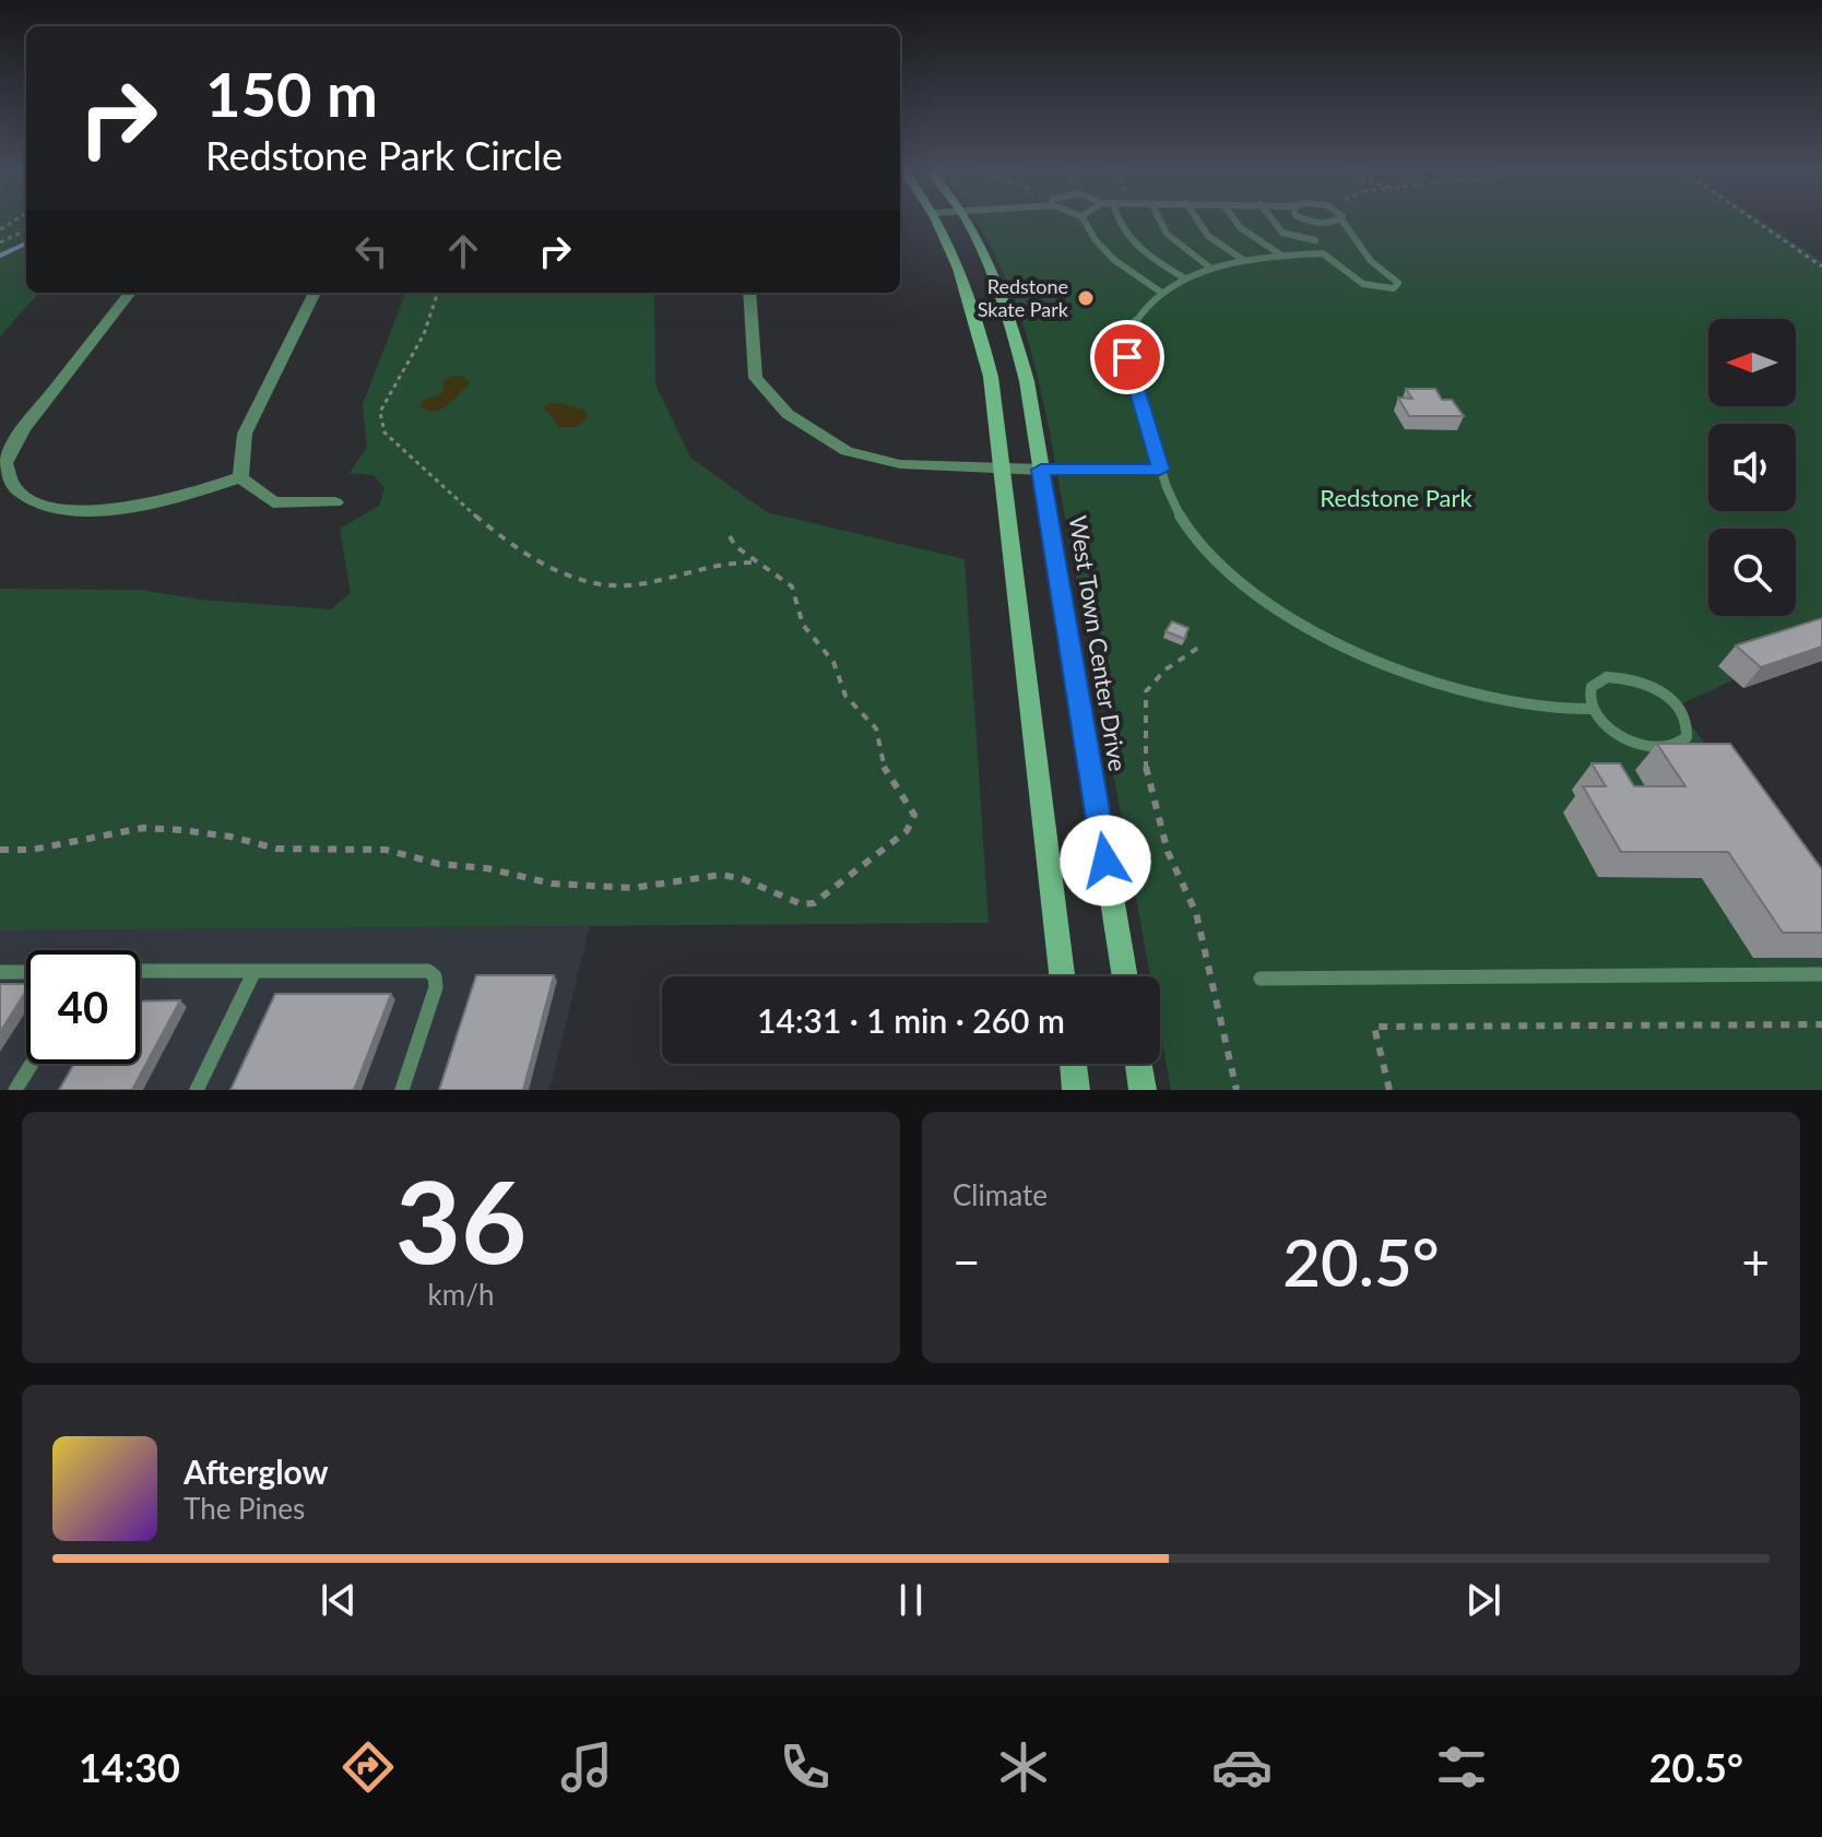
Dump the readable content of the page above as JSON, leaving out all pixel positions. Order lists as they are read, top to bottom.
{
  "streets": {
    "street": ["West Town Center Drive"]
  },
  "parks": ["Redstone Park"],
  "places": ["Redstone Skate Park"],
  "north": "left",
  "page": {
    "turn": ["150 m", "Redstone Park Circle"],
    "limit": "40",
    "trip": "14:31 · 1 min · 260 m",
    "tile": [
      ["36", "km/h"],
      "Climate"
    ],
    "heat": ["−", "20.5°", "+"],
    "song": ["Afterglow", "The Pines"],
    "tabs": ["14:30", "20.5°"]
  }
}
